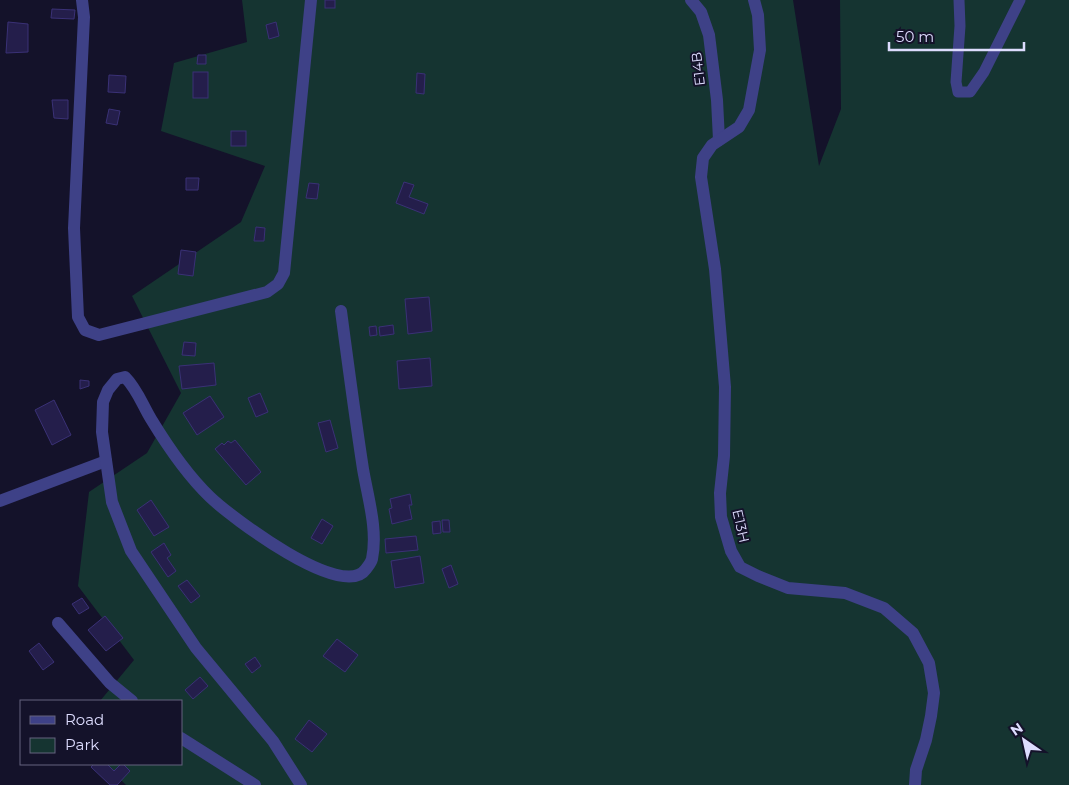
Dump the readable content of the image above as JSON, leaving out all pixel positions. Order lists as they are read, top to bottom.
{
  "streets": {
    "street": ["E14B", "E13H"]
  },
  "crossings": [
    ["E14B", "E13H"]
  ],
  "legend": ["Road", "Park"],
  "scale_bar": "50 m",
  "north": "top left"
}
